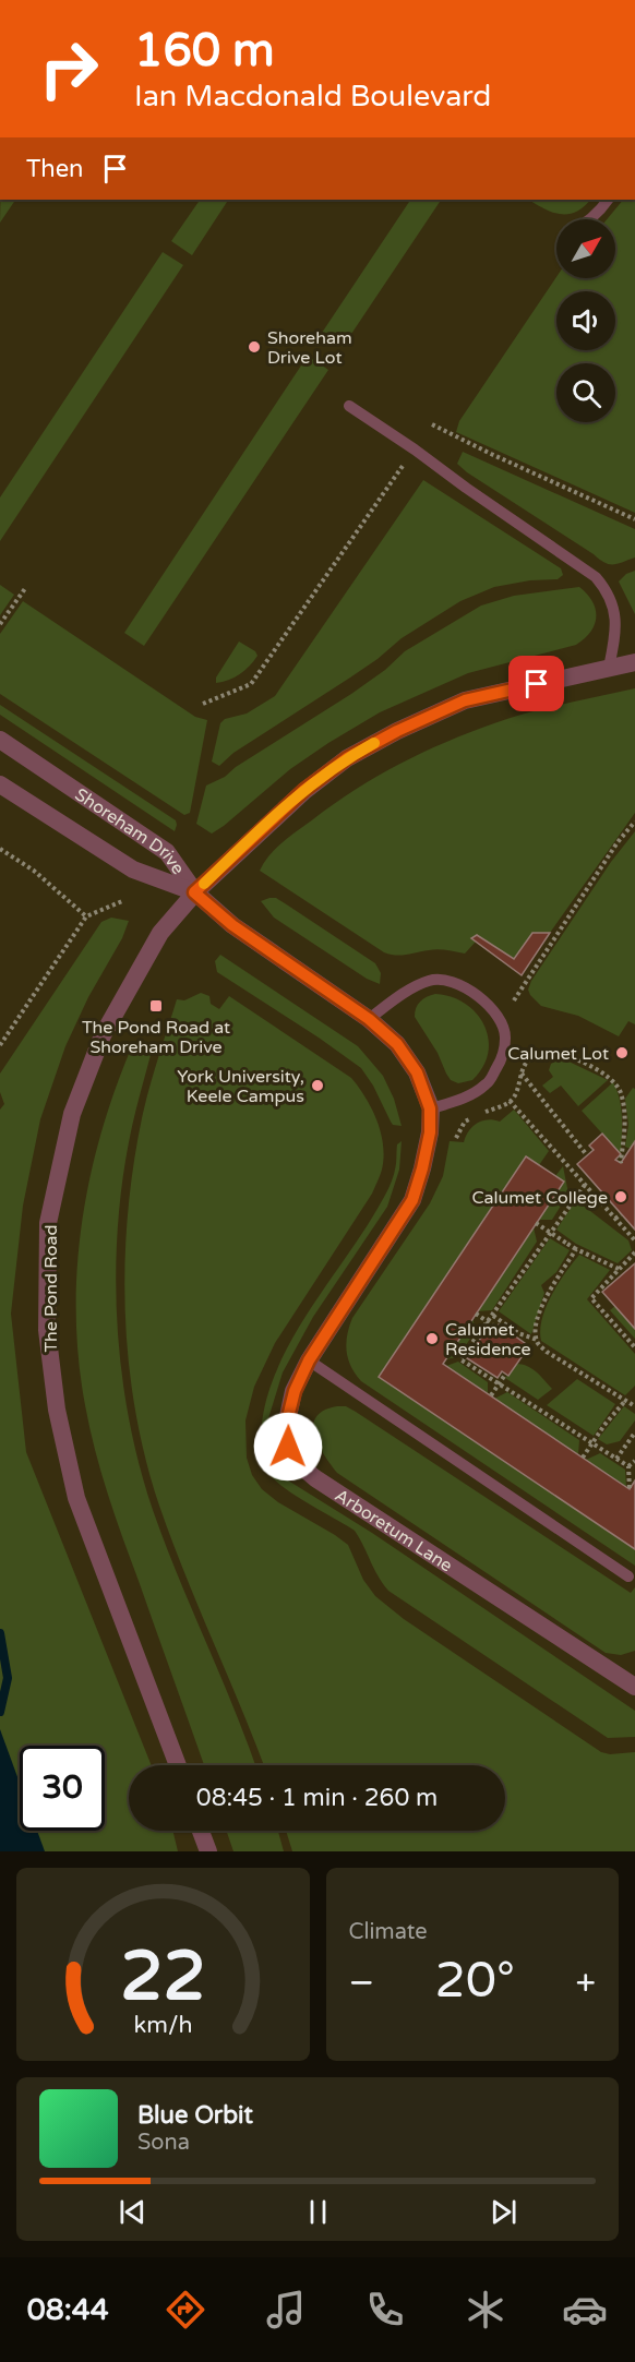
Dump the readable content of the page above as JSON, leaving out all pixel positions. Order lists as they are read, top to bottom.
{
  "streets": {
    "street": ["Shoreham Drive", "The Pond Road", "Arboretum Lane"]
  },
  "crossings": [
    ["Shoreham Drive", "The Pond Road"],
    ["Shoreham Drive", "Arboretum Lane"],
    ["The Pond Road", "Arboretum Lane"]
  ],
  "places": {
    "other": [
      "Shoreham Drive Lot",
      "Calumet Lot",
      "York University, Keele Campus",
      "Calumet College",
      "Calumet Residence"
    ],
    "transit": ["The Pond Road at Shoreham Drive"]
  },
  "north": "top right",
  "page": {
    "turn": ["160 m", "Ian Macdonald Boulevard"],
    "then": "Then",
    "limit": "30",
    "trip": "08:45 · 1 min · 260 m",
    "tile": "Climate",
    "heat": ["−", "20°", "+"],
    "song": ["Blue Orbit", "Sona"],
    "tabs": "08:44",
    "gauge": ["22", "km/h"]
  }
}
